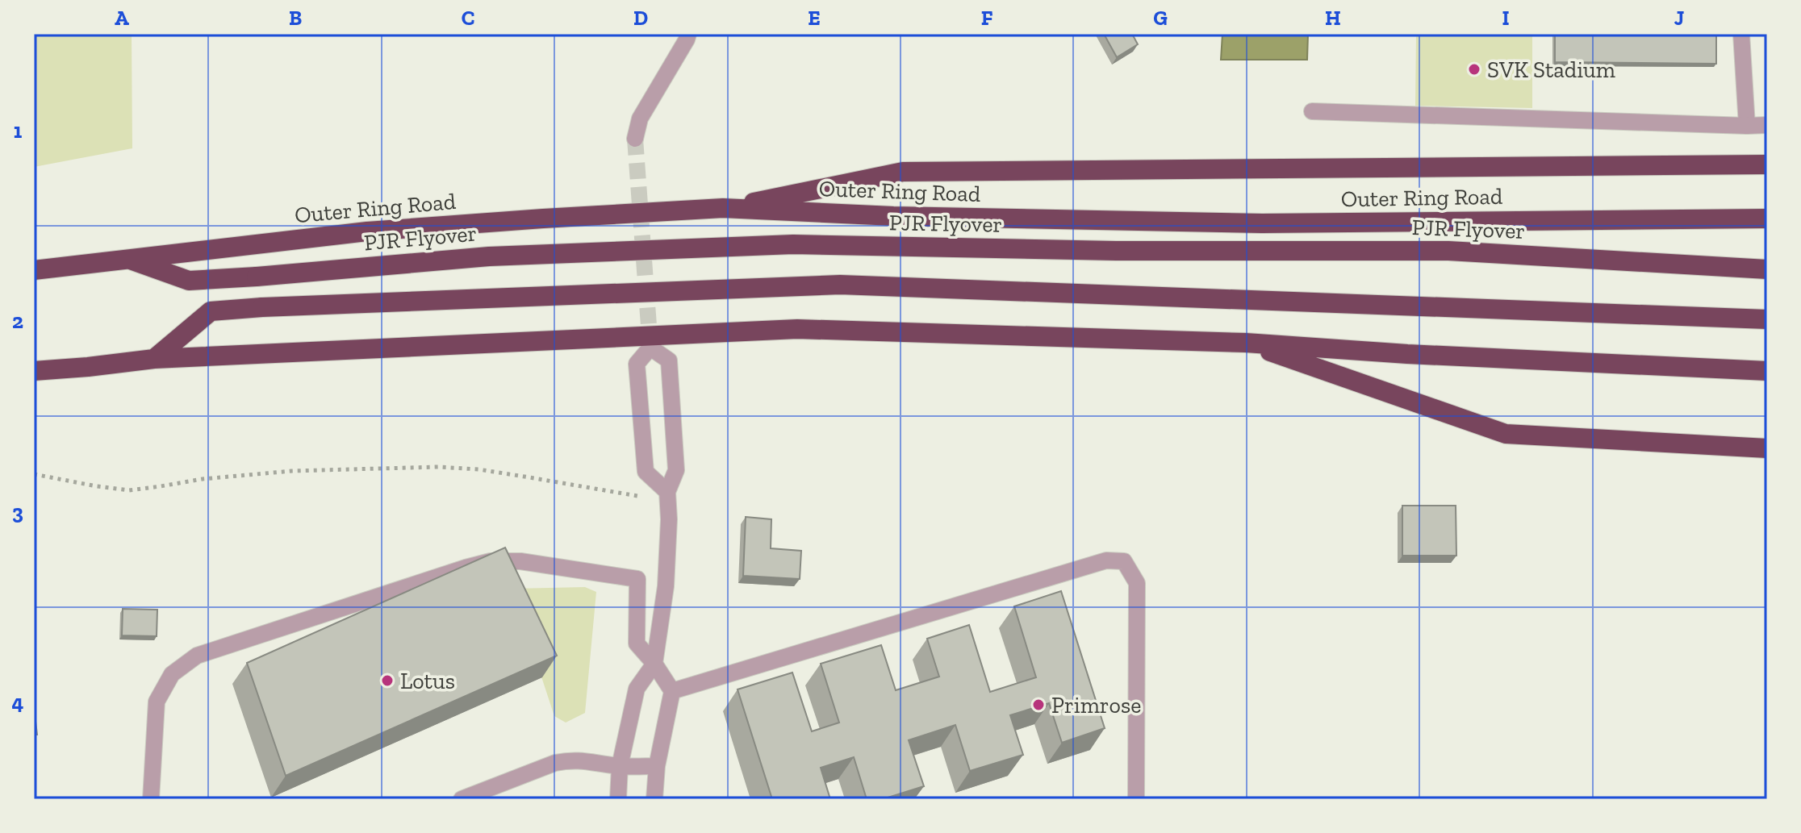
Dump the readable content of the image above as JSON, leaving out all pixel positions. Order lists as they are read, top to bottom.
{
  "streets": {
    "highway": ["Outer Ring Road", "PJR Flyover"]
  },
  "crossings": [
    ["Outer Ring Road", "PJR Flyover"]
  ],
  "places": ["SVK Stadium", "Lotus", "Primrose"],
  "grid": {
    "columns": [
      "A",
      "B",
      "C",
      "D",
      "E",
      "F",
      "G",
      "H",
      "I",
      "J"
    ],
    "rows": [
      "1",
      "2",
      "3",
      "4"
    ]
  }
}
